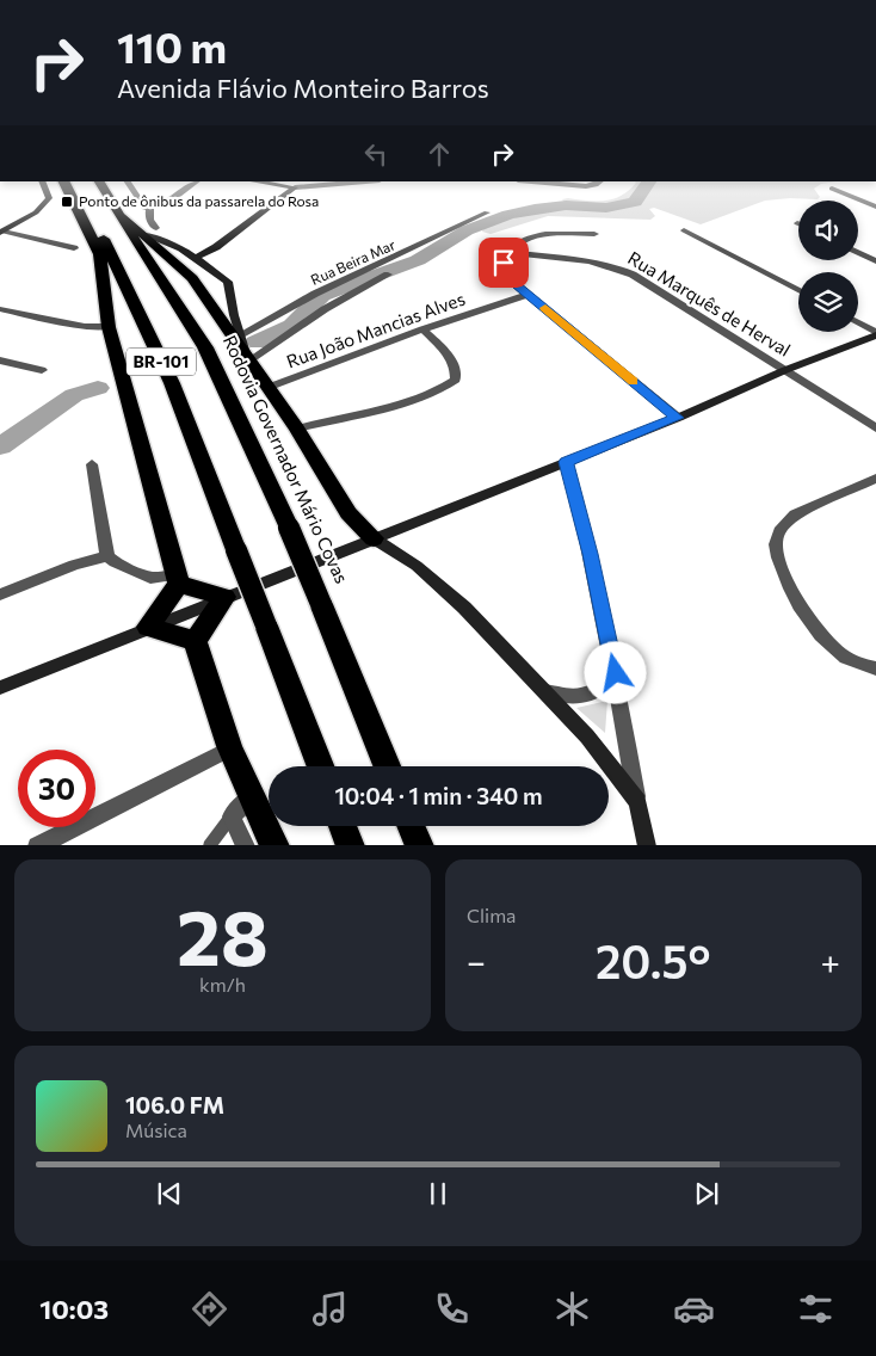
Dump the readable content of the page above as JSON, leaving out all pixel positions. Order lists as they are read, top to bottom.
{
  "streets": {
    "highway": ["BR-101", "Rodovia Governador Mário Covas"],
    "street": ["Rua Beira Mar", "Rua Marquês de Herval", "Rua João Mancias Alves"]
  },
  "places": {
    "transit": ["Ponto de ônibus da passarela do Rosa"]
  },
  "page": {
    "turn": ["110 m", "Avenida Flávio Monteiro Barros"],
    "limit": "30",
    "trip": "10:04 · 1 min · 340 m",
    "tile": [
      ["28", "km/h"],
      "Clima"
    ],
    "heat": ["−", "20.5°", "+"],
    "song": ["106.0 FM", "Música"],
    "tabs": "10:03"
  }
}
